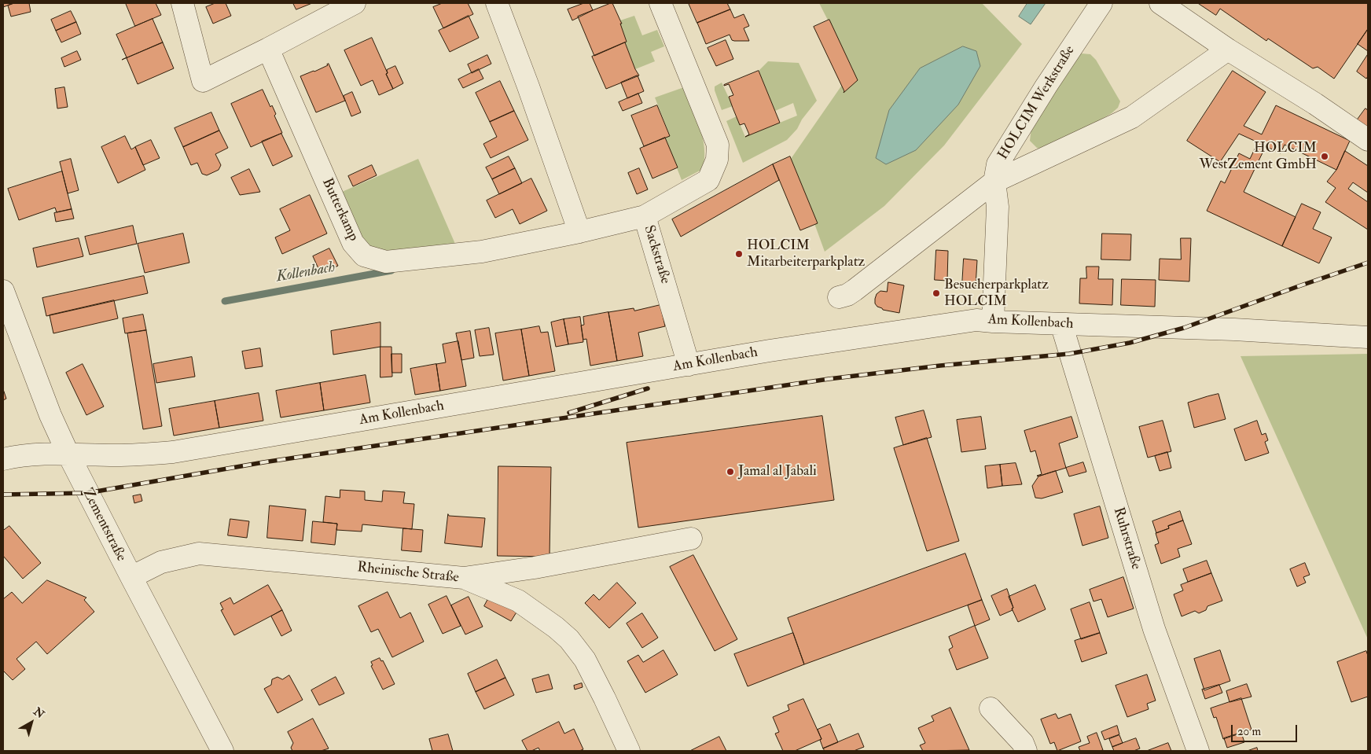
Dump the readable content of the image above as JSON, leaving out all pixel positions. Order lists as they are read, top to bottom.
{
  "streets": {
    "street": [
      "HOLCIM Werkstraße",
      "Butterkamp",
      "Sackstraße",
      "Am Kollenbach",
      "Zementstraße",
      "Ruhrstraße",
      "Rheinische Straße"
    ]
  },
  "crossings": [
    ["HOLCIM Werkstraße", "Am Kollenbach"],
    ["Butterkamp", "Sackstraße"],
    ["Sackstraße", "Am Kollenbach"],
    ["Am Kollenbach", "Zementstraße"],
    ["Am Kollenbach", "Ruhrstraße"],
    ["Zementstraße", "Rheinische Straße"]
  ],
  "water": ["Kollenbach"],
  "places": [
    "HOLCIM WestZement GmbH",
    "HOLCIM Mitarbeiterparkplatz",
    "Besucherparkplatz HOLCIM",
    "Jamal al Jabali"
  ],
  "scale_bar": "20 m",
  "north": "top right"
}
